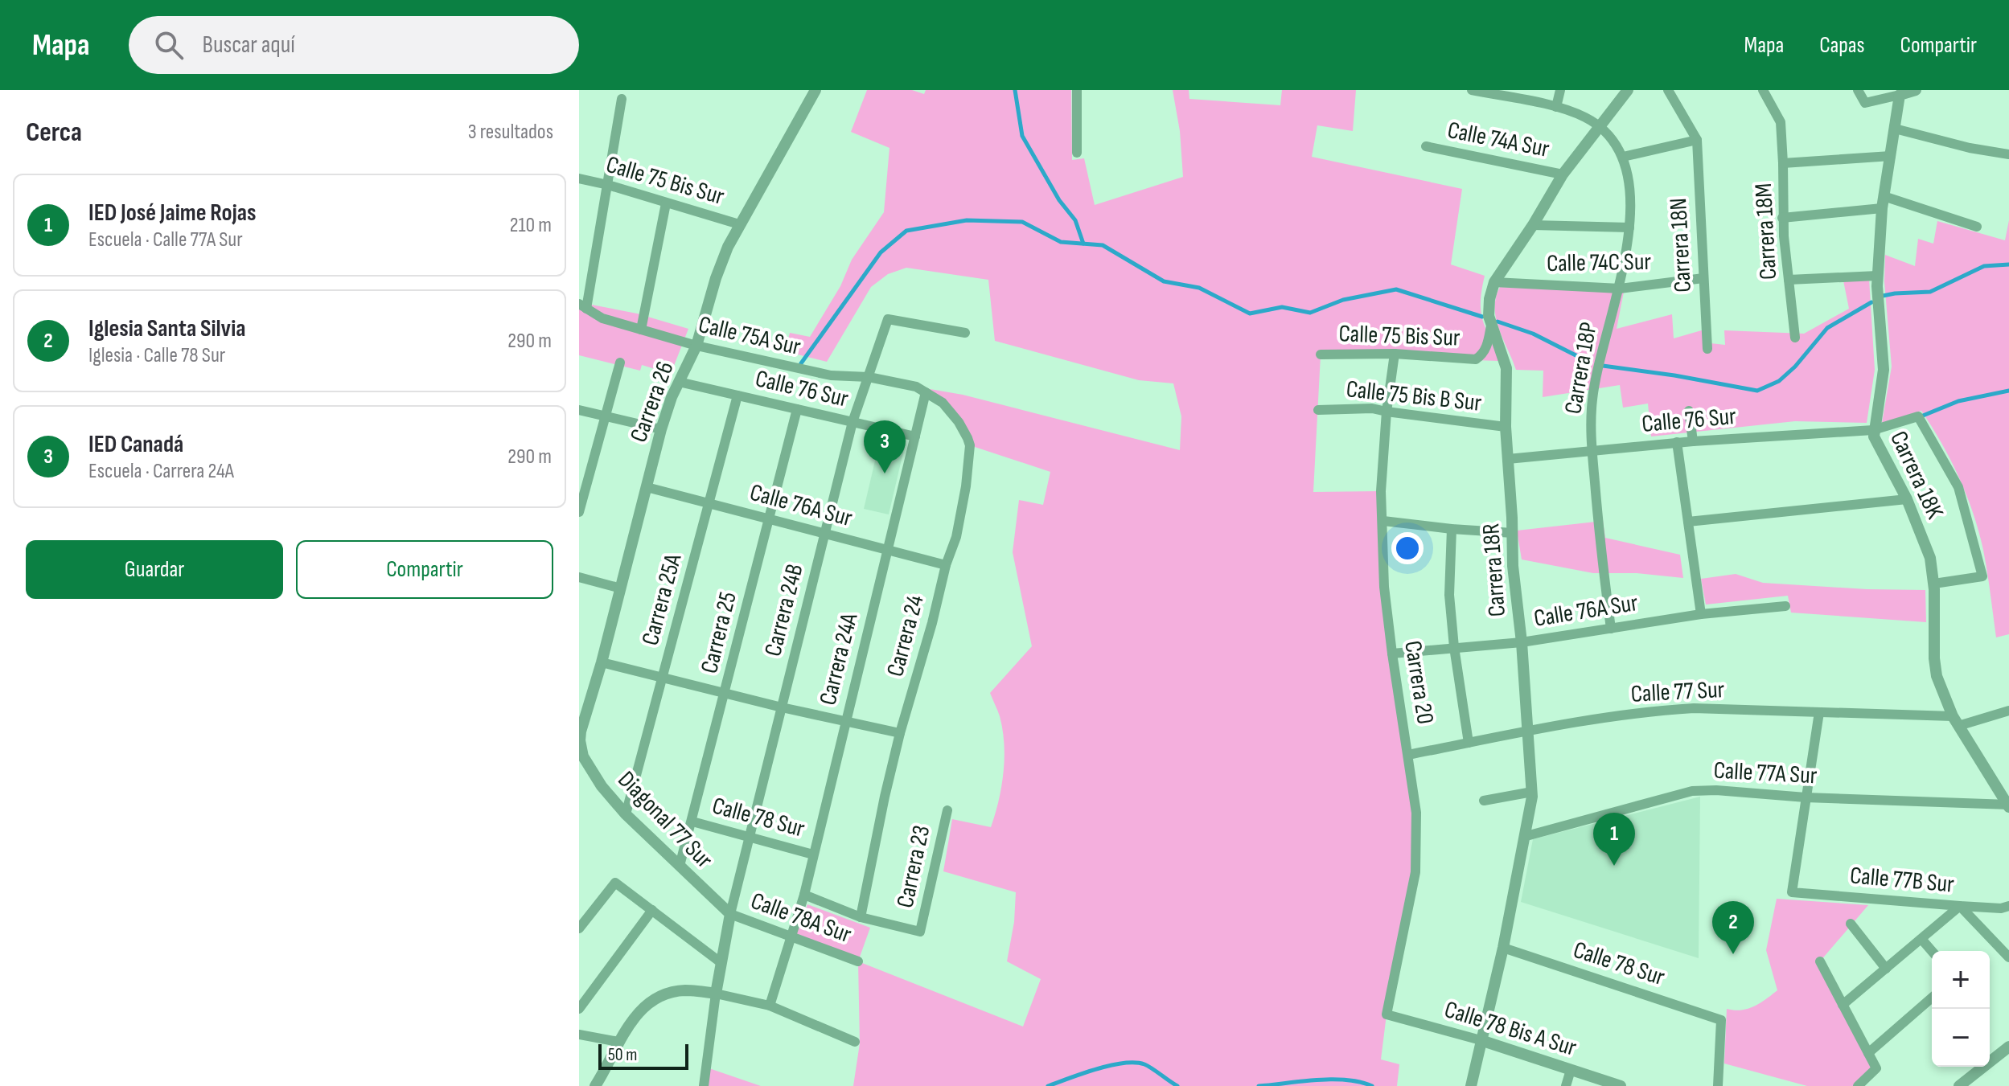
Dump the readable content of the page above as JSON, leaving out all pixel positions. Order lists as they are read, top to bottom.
{
  "streets": {
    "street": [
      "Calle 74A Sur",
      "Calle 75 Bis Sur",
      "Carrera 18M",
      "Carrera 18N",
      "Calle 74C Sur",
      "Calle 75A Sur",
      "Carrera 18P",
      "Calle 76 Sur",
      "Calle 75 Bis B Sur",
      "Carrera 26",
      "Carrera 18K",
      "Calle 76A Sur",
      "Carrera 18R",
      "Carrera 25A",
      "Carrera 24B",
      "Carrera 25",
      "Carrera 24",
      "Carrera 24A",
      "Carrera 20",
      "Calle 77 Sur",
      "Calle 77A Sur",
      "Calle 78 Sur",
      "Diagonal 77 Sur",
      "Carrera 23",
      "Calle 77B Sur",
      "Calle 78A Sur",
      "Calle 78 Bis A Sur"
    ]
  },
  "crossings": [
    ["Calle 74A Sur", "Carrera 18R"],
    ["Calle 75 Bis Sur", "Carrera 26"],
    ["Calle 75 Bis Sur", "Carrera 18R"],
    ["Calle 75 Bis Sur", "Carrera 20"],
    ["Carrera 18N", "Calle 74C Sur"],
    ["Calle 74C Sur", "Carrera 18P"],
    ["Calle 74C Sur", "Carrera 18R"],
    ["Calle 75A Sur", "Carrera 26"],
    ["Calle 75A Sur", "Carrera 24B"],
    ["Calle 75A Sur", "Carrera 24"],
    ["Calle 75A Sur", "Carrera 24A"],
    ["Carrera 18P", "Calle 76 Sur"],
    ["Carrera 18P", "Calle 76A Sur"],
    ["Calle 76 Sur", "Carrera 26"],
    ["Calle 76 Sur", "Carrera 18K"],
    ["Calle 76 Sur", "Carrera 18R"],
    ["Calle 76 Sur", "Carrera 25A"],
    ["Calle 76 Sur", "Carrera 24B"],
    ["Calle 76 Sur", "Carrera 25"],
    ["Calle 76 Sur", "Carrera 24A"],
    ["Calle 75 Bis B Sur", "Carrera 18R"],
    ["Calle 75 Bis B Sur", "Carrera 20"],
    ["Carrera 26", "Calle 76A Sur"],
    ["Carrera 26", "Diagonal 77 Sur"],
    ["Carrera 18K", "Calle 77 Sur"],
    ["Carrera 18K", "Calle 77A Sur"],
    ["Calle 76A Sur", "Carrera 18R"],
    ["Calle 76A Sur", "Carrera 25A"],
    ["Calle 76A Sur", "Carrera 24B"],
    ["Calle 76A Sur", "Carrera 25"],
    ["Calle 76A Sur", "Carrera 24"],
    ["Calle 76A Sur", "Carrera 24A"],
    ["Calle 76A Sur", "Carrera 20"],
    ["Carrera 18R", "Calle 77 Sur"],
    ["Carrera 18R", "Calle 77A Sur"],
    ["Carrera 18R", "Calle 78 Sur"],
    ["Carrera 18R", "Calle 78 Bis A Sur"],
    ["Carrera 25A", "Diagonal 77 Sur"],
    ["Carrera 24B", "Calle 78 Sur"],
    ["Carrera 24B", "Diagonal 77 Sur"],
    ["Carrera 24B", "Calle 78A Sur"],
    ["Carrera 25", "Calle 78 Sur"],
    ["Carrera 25", "Diagonal 77 Sur"],
    ["Carrera 24", "Carrera 24A"],
    ["Carrera 24", "Calle 78A Sur"],
    ["Carrera 24A", "Calle 78 Sur"],
    ["Carrera 24A", "Calle 78A Sur"],
    ["Carrera 20", "Calle 77 Sur"],
    ["Carrera 20", "Calle 78 Bis A Sur"],
    ["Calle 77A Sur", "Calle 77B Sur"],
    ["Diagonal 77 Sur", "Calle 78A Sur"],
    ["Carrera 23", "Calle 78A Sur"]
  ],
  "scale_bar": "50 m",
  "page": {
    "header": "Mapa",
    "search": "Buscar aquí",
    "nav": ["Mapa", "Capas", "Compartir"],
    "heading": ["Cerca", "3 resultados"],
    "list": [
      {
        "mark": "1",
        "name": "IED José Jaime Rojas",
        "note": "Escuela · Calle 77A Sur",
        "value": "210 m"
      },
      {
        "mark": "2",
        "name": "Iglesia Santa Silvia",
        "note": "Iglesia · Calle 78 Sur",
        "value": "290 m"
      },
      {
        "mark": "3",
        "name": "IED Canadá",
        "note": "Escuela · Carrera 24A",
        "value": "290 m"
      }
    ],
    "pins": ["3", "1", "2"],
    "buttons": ["Guardar", "Compartir"],
    "map_buttons": ["+", "−"],
    "scale": "50 m"
  }
}
